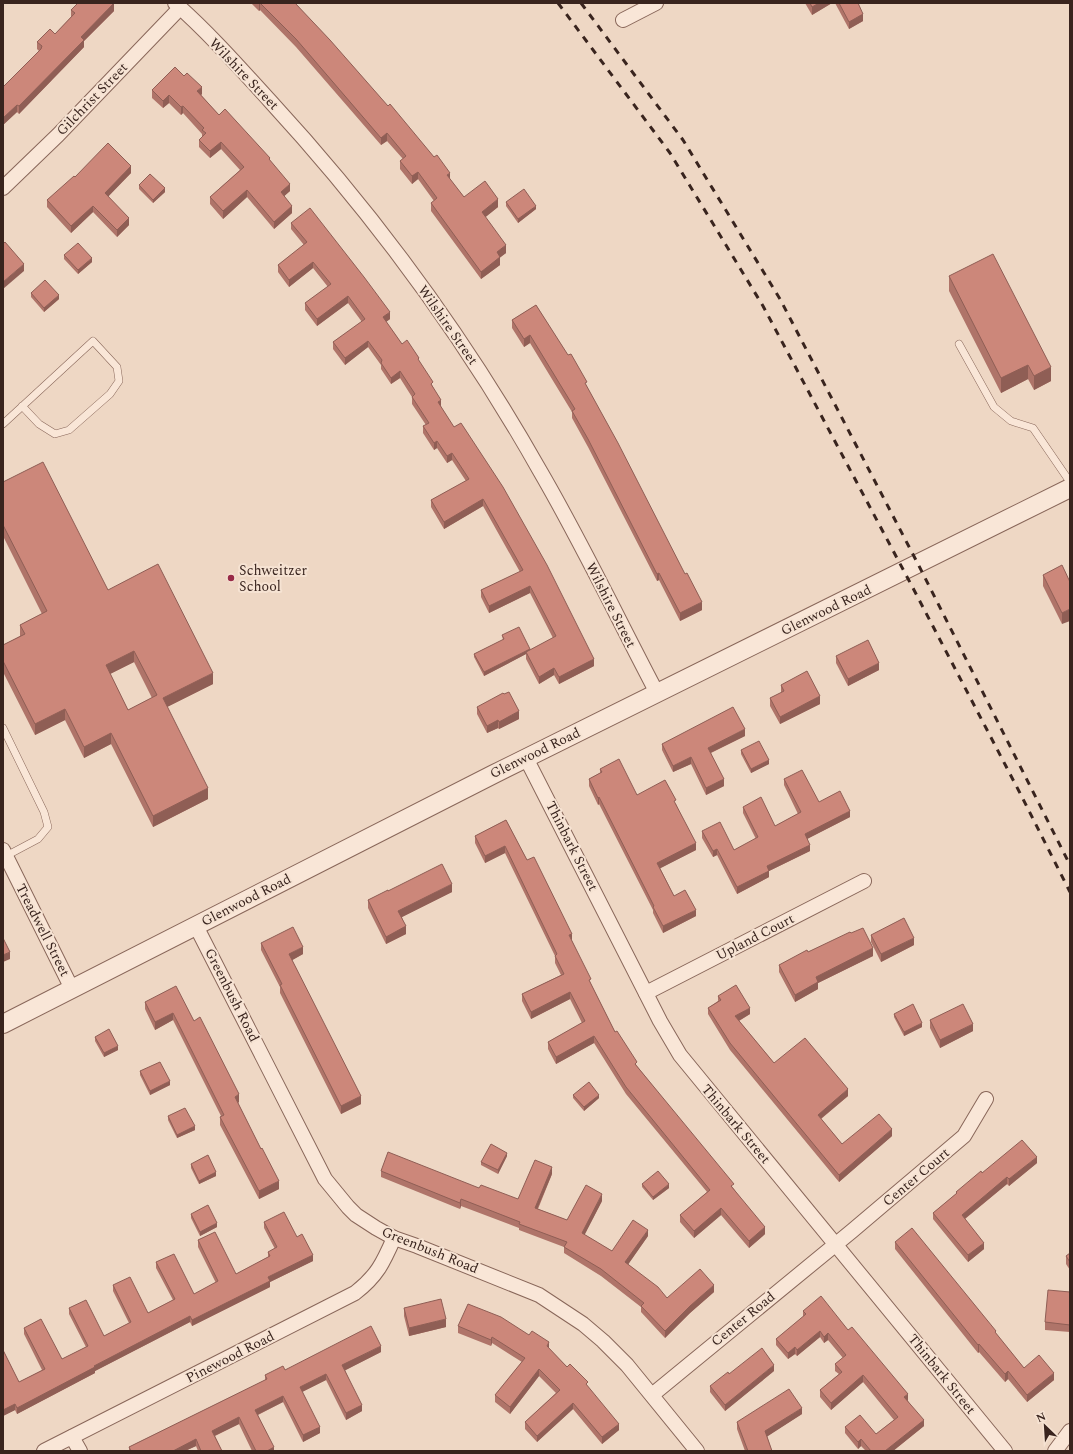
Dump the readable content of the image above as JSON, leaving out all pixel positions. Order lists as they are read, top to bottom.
{
  "streets": {
    "street": [
      "Wilshire Street",
      "Gilchrist Street",
      "Glenwood Road",
      "Thinbark Street",
      "Treadwell Street",
      "Upland Court",
      "Greenbush Road",
      "Center Court",
      "Center Road",
      "Pinewood Road"
    ]
  },
  "crossings": [
    ["Wilshire Street", "Gilchrist Street"],
    ["Wilshire Street", "Glenwood Road"],
    ["Glenwood Road", "Thinbark Street"],
    ["Glenwood Road", "Treadwell Street"],
    ["Glenwood Road", "Greenbush Road"],
    ["Thinbark Street", "Upland Court"],
    ["Thinbark Street", "Center Court"],
    ["Thinbark Street", "Center Road"],
    ["Greenbush Road", "Center Road"],
    ["Greenbush Road", "Pinewood Road"],
    ["Center Court", "Center Road"]
  ],
  "places": ["Schweitzer School"],
  "north": "top left"
}
